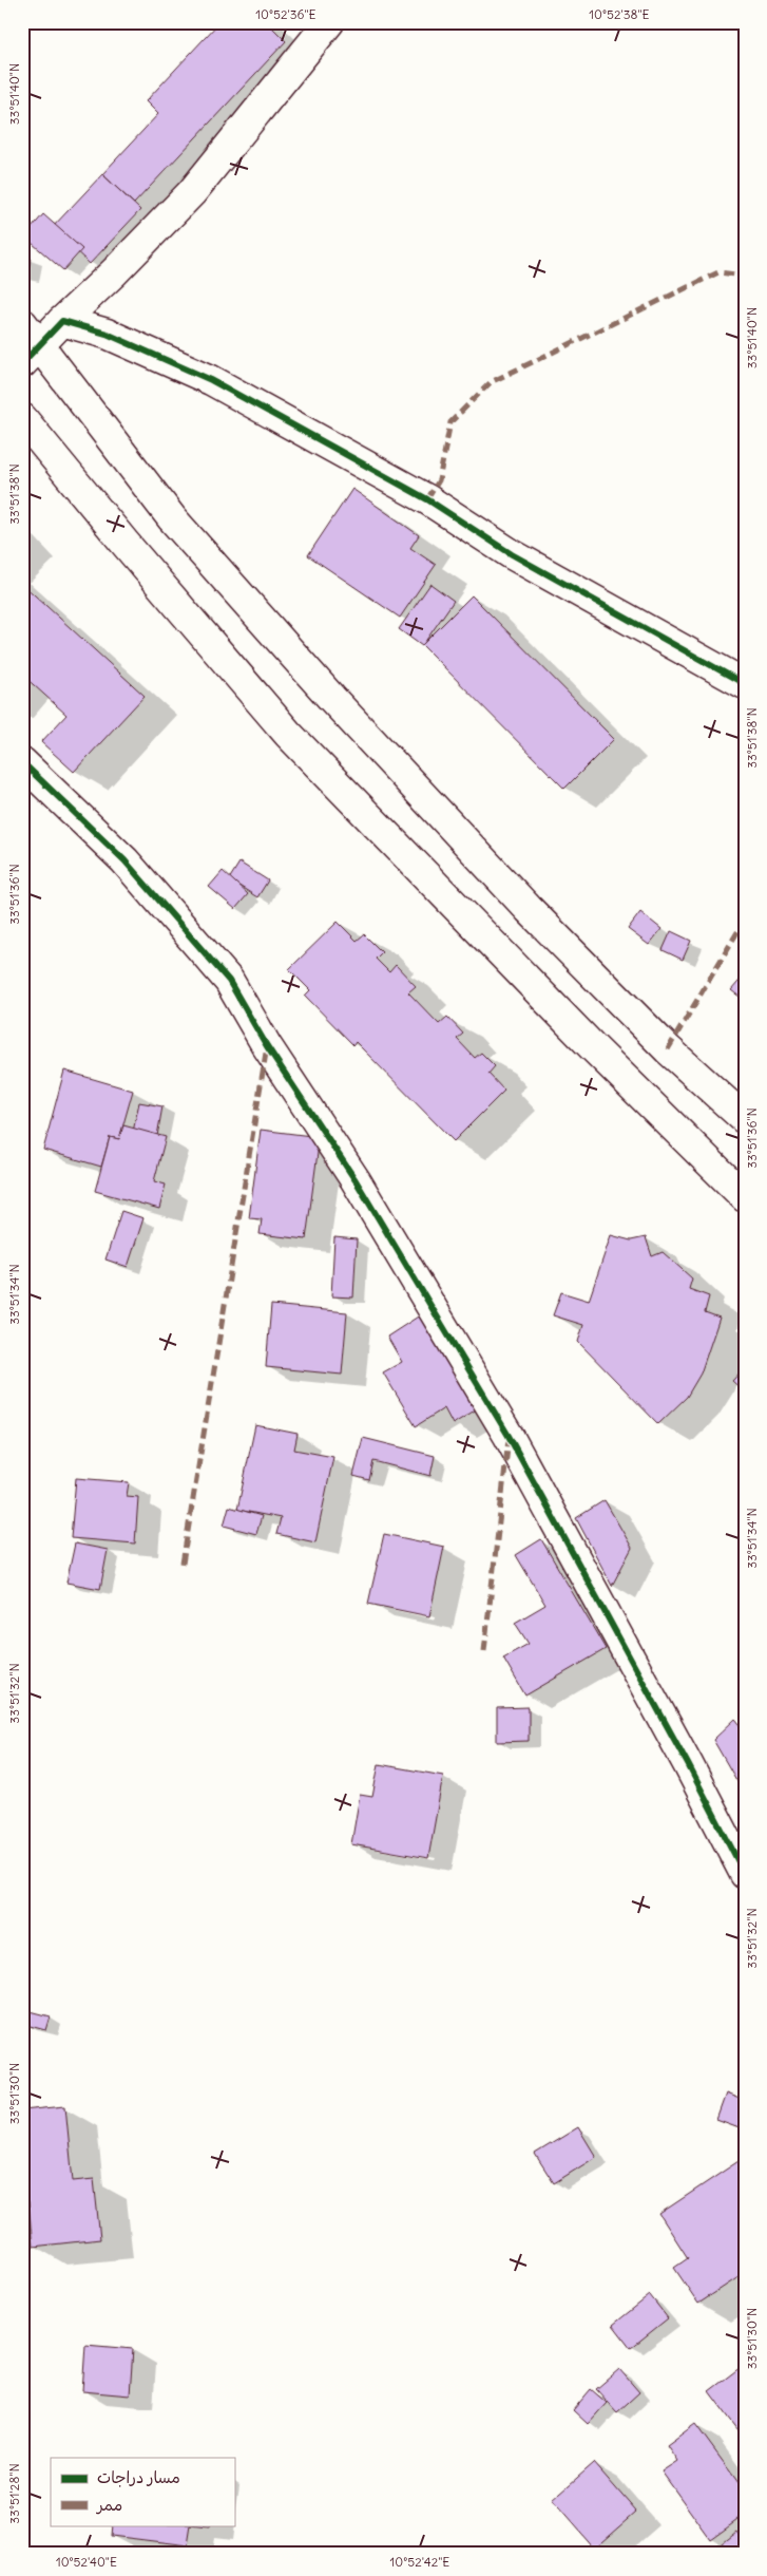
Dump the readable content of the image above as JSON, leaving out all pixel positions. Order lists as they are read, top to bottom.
{
  "legend": ["مسار دراجات", "ممر"],
  "coordinates": [
    "10°52'36\"E",
    "10°52'38\"E",
    "33°51'40\"N",
    "33°51'38\"N",
    "33°51'36\"N",
    "33°51'34\"N",
    "33°51'32\"N",
    "33°51'30\"N",
    "33°51'28\"N",
    "10°52'40\"E",
    "10°52'42\"E"
  ]
}
